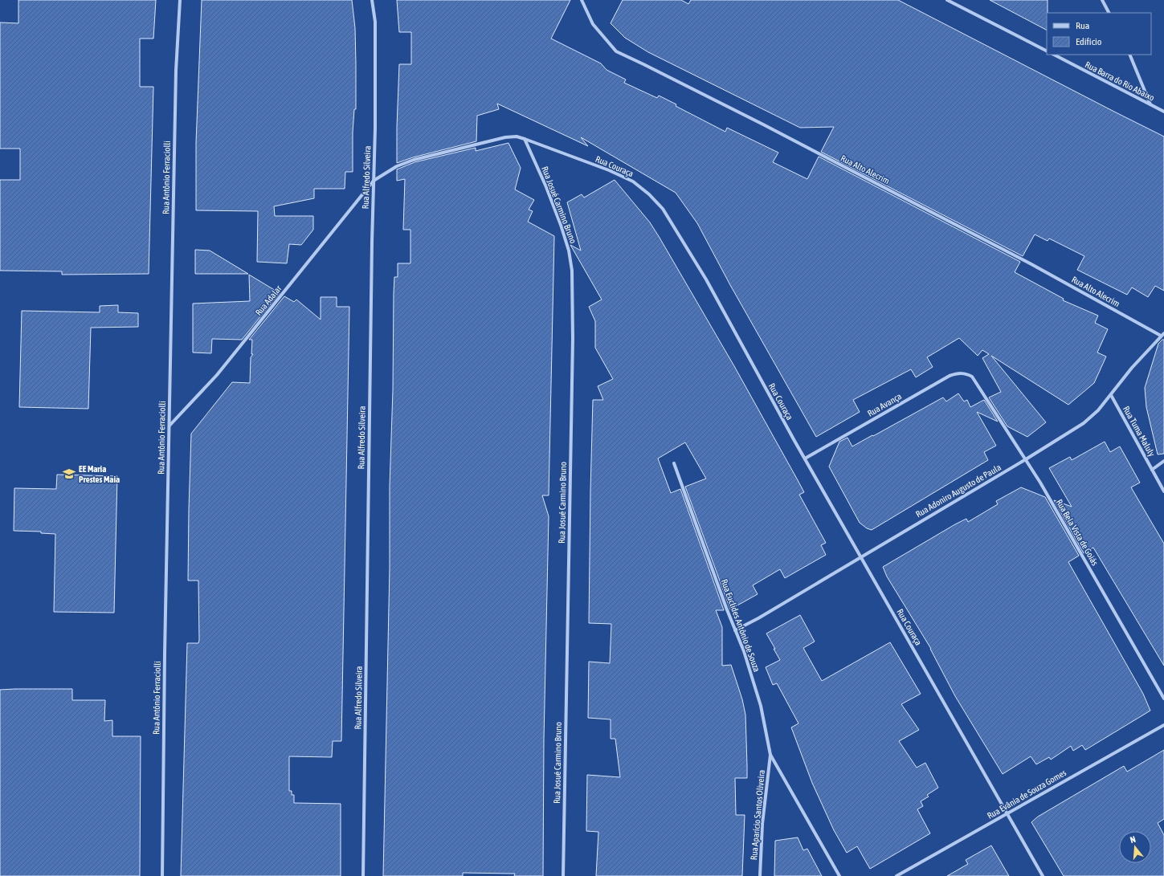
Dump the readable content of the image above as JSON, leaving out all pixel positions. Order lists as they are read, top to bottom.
{
  "streets": {
    "street": [
      "Rua Barra do Rio Abaixo",
      "Rua Couraça",
      "Rua Alto Alecrim",
      "Rua Antônio Ferraciolli",
      "Rua Alfredo Silveira",
      "Rua Josué Carmino Bruno",
      "Rua Adalar",
      "Rua Avança",
      "Rua Tuma Maluly",
      "Rua Adoniro Augusto de Paula",
      "Rua Bela Vista de Goiás",
      "Rua Euclides Antônio de Souza",
      "Rua Evânia de Souza Gomes",
      "Rua Aparício Santos Oliveira"
    ]
  },
  "crossings": [
    ["Rua Couraça", "Rua Alfredo Silveira"],
    ["Rua Couraça", "Rua Josué Carmino Bruno"],
    ["Rua Couraça", "Rua Adalar"],
    ["Rua Couraça", "Rua Avança"],
    ["Rua Couraça", "Rua Adoniro Augusto de Paula"],
    ["Rua Couraça", "Rua Evânia de Souza Gomes"],
    ["Rua Alto Alecrim", "Rua Adoniro Augusto de Paula"],
    ["Rua Antônio Ferraciolli", "Rua Adalar"],
    ["Rua Alfredo Silveira", "Rua Adalar"],
    ["Rua Avança", "Rua Bela Vista de Goiás"],
    ["Rua Tuma Maluly", "Rua Adoniro Augusto de Paula"],
    ["Rua Adoniro Augusto de Paula", "Rua Bela Vista de Goiás"],
    ["Rua Adoniro Augusto de Paula", "Rua Euclides Antônio de Souza"],
    ["Rua Euclides Antônio de Souza", "Rua Aparício Santos Oliveira"]
  ],
  "places": {
    "school or university": ["EE Maria Prestes Maia"]
  },
  "legend": ["Rua", "Edifício"],
  "north": "top"
}
